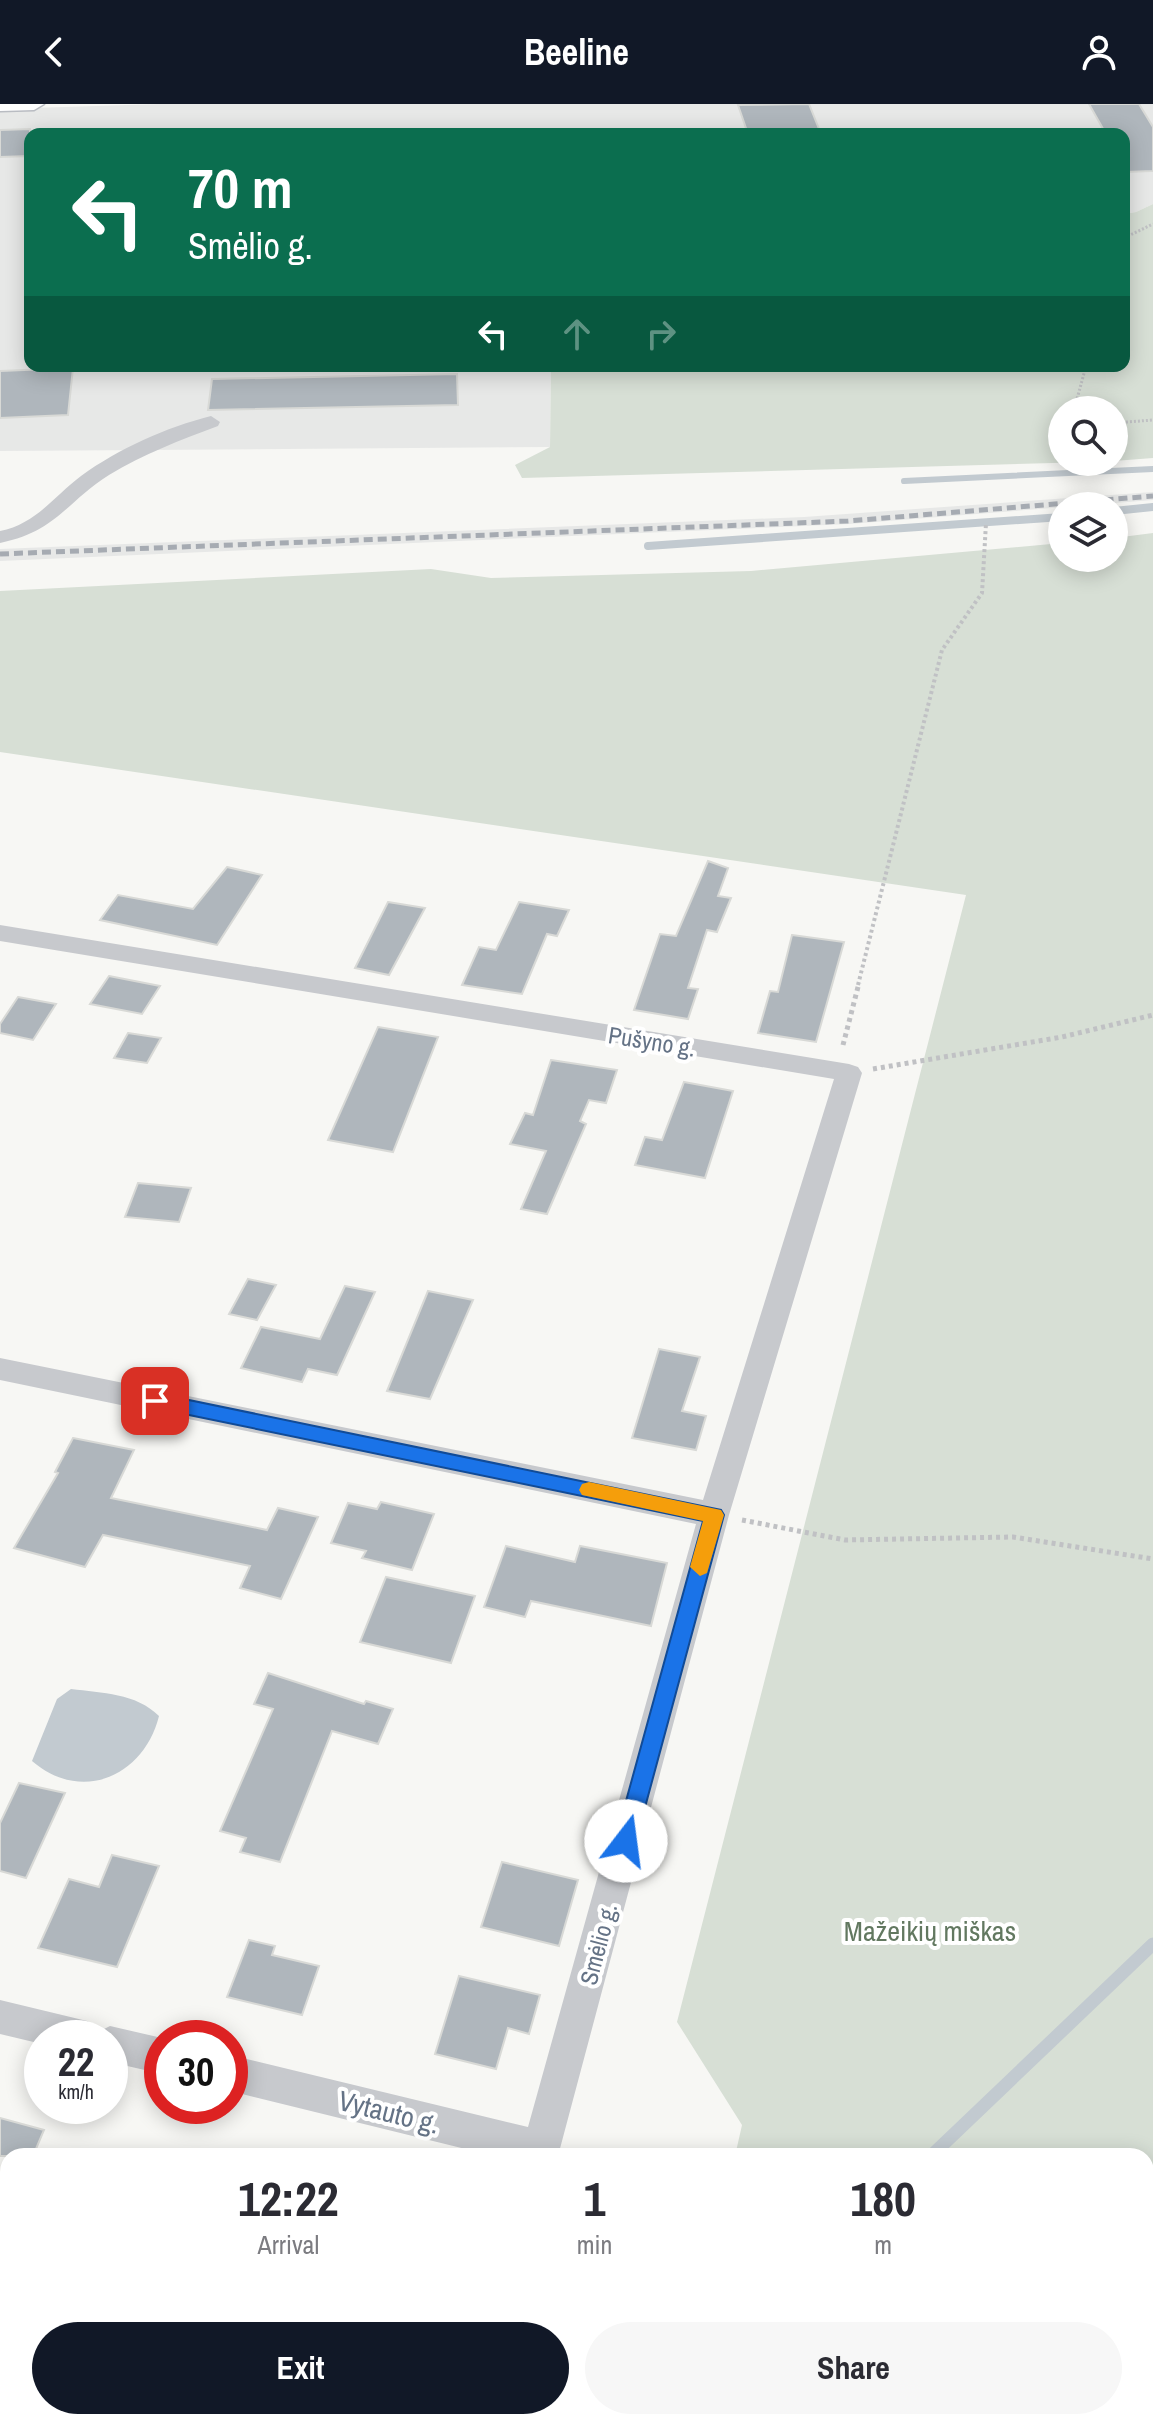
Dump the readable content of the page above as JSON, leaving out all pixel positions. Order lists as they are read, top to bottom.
{
  "streets": {
    "street": ["Pušyno g.", "Smėlio g.", "Vytauto g."]
  },
  "parks": ["Mažeikių miškas"],
  "page": {
    "header": "Beeline",
    "turn": ["70 m", "Smėlio g."],
    "speed": "22 km/h",
    "limit": "30",
    "eta": [
      "12:22",
      "Arrival",
      "1",
      "min",
      "180",
      "m"
    ],
    "buttons": ["Exit", "Share"]
  }
}
